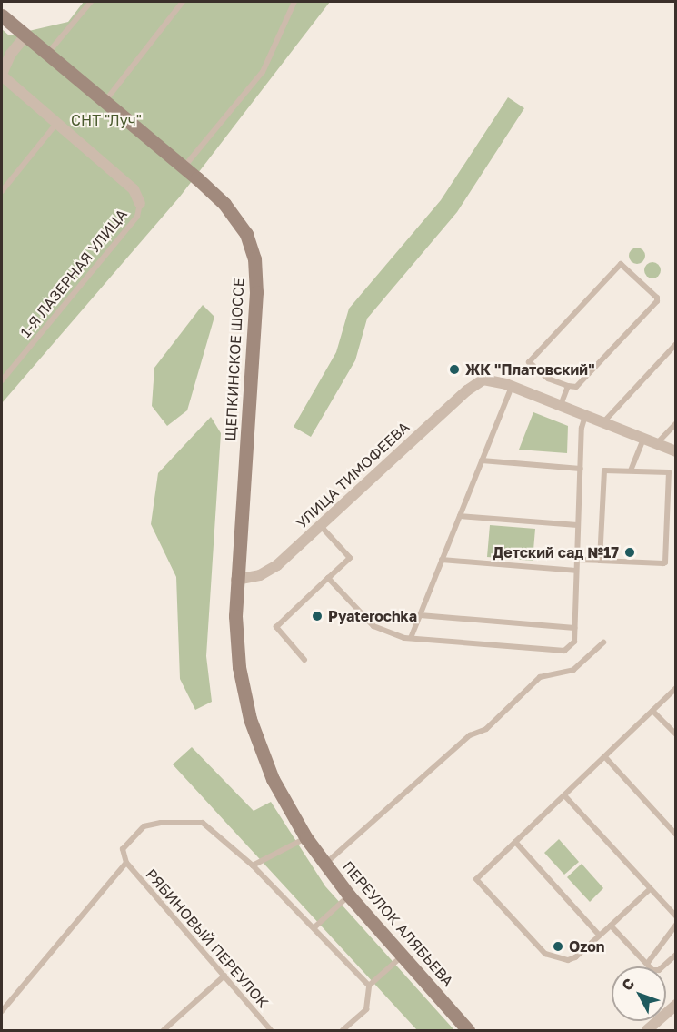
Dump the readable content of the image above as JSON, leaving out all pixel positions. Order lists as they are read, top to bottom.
{
  "streets": {
    "main road": ["ЩЕПКИНСКОЕ ШОССЕ", "ПЕРЕУЛОК АЛЯБЬЕВА"],
    "street": ["УЛИЦА ТИМОФЕЕВА"],
    "lane": ["1-Я ЛАЗЕРНАЯ УЛИЦА", "РЯБИНОВЫЙ ПЕРЕУЛОК"]
  },
  "crossings": [
    ["ЩЕПКИНСКОЕ ШОССЕ", "УЛИЦА ТИМОФЕЕВА"],
    ["ЩЕПКИНСКОЕ ШОССЕ", "ПЕРЕУЛОК АЛЯБЬЕВА"]
  ],
  "parks": ["СНТ \"Луч\""],
  "places": [
    "ЖК \"Платовский\"",
    "Детский сад №17",
    "Pyaterochka",
    "Ozon"
  ],
  "north": "top left"
}
